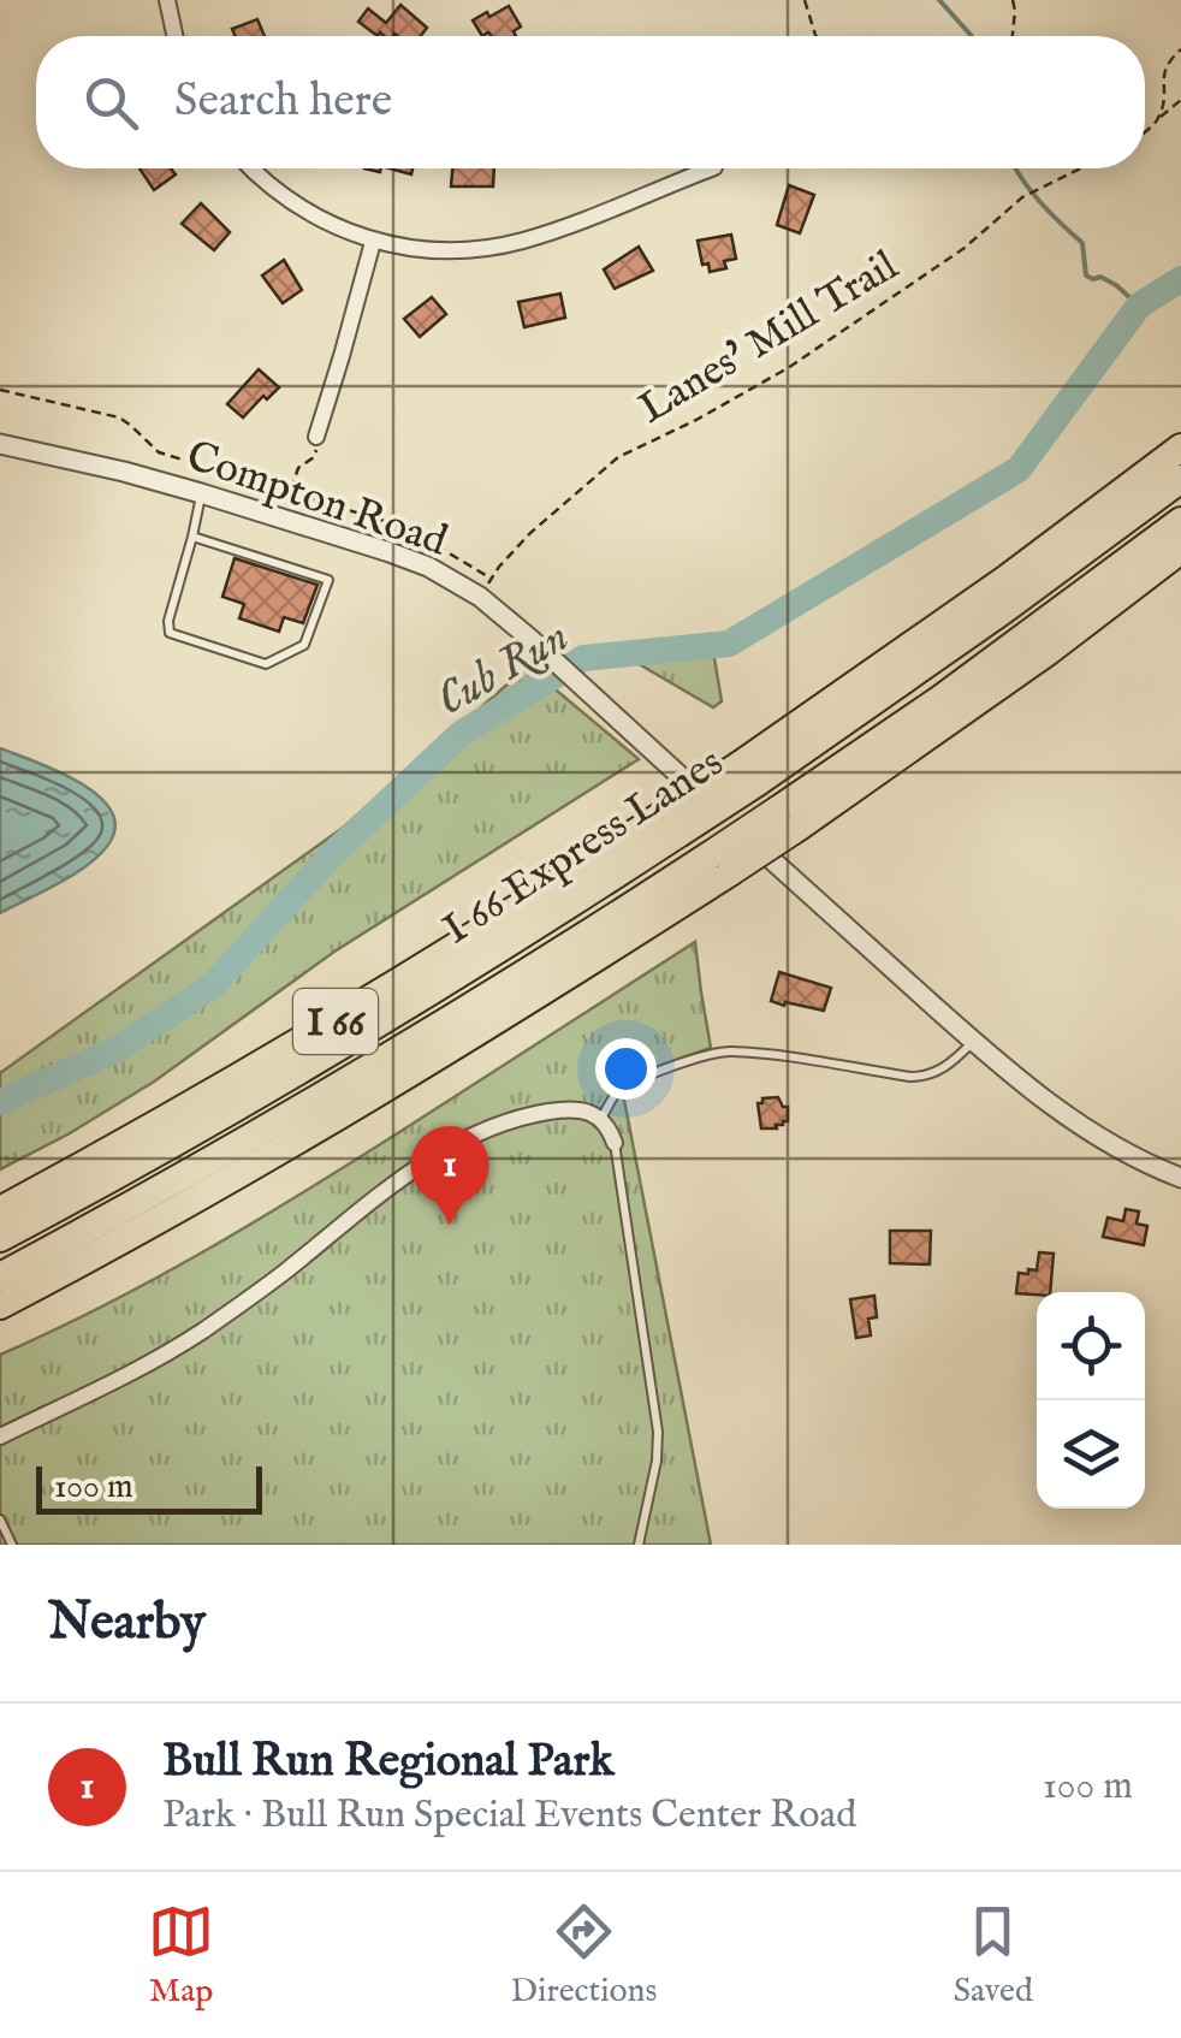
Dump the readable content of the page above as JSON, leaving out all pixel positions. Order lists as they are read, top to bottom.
{
  "streets": {
    "highway": ["I 66 Express Lanes", "I 66"],
    "street": ["Compton Road"],
    "path": ["Lanes' Mill Trail"]
  },
  "crossings": [
    ["Lanes' Mill Trail", "Compton Road"],
    ["I 66 Express Lanes", "I 66"]
  ],
  "water": ["Cub Run"],
  "scale_bar": "100 m",
  "page": {
    "search": "Search here",
    "pins": "1",
    "scale": "100 m",
    "heading": "Nearby",
    "list": [
      {
        "mark": "1",
        "name": "Bull Run Regional Park",
        "note": "Park · Bull Run Special Events Center Road",
        "value": "100 m"
      }
    ],
    "nav": ["Map", "Directions", "Saved"]
  }
}
